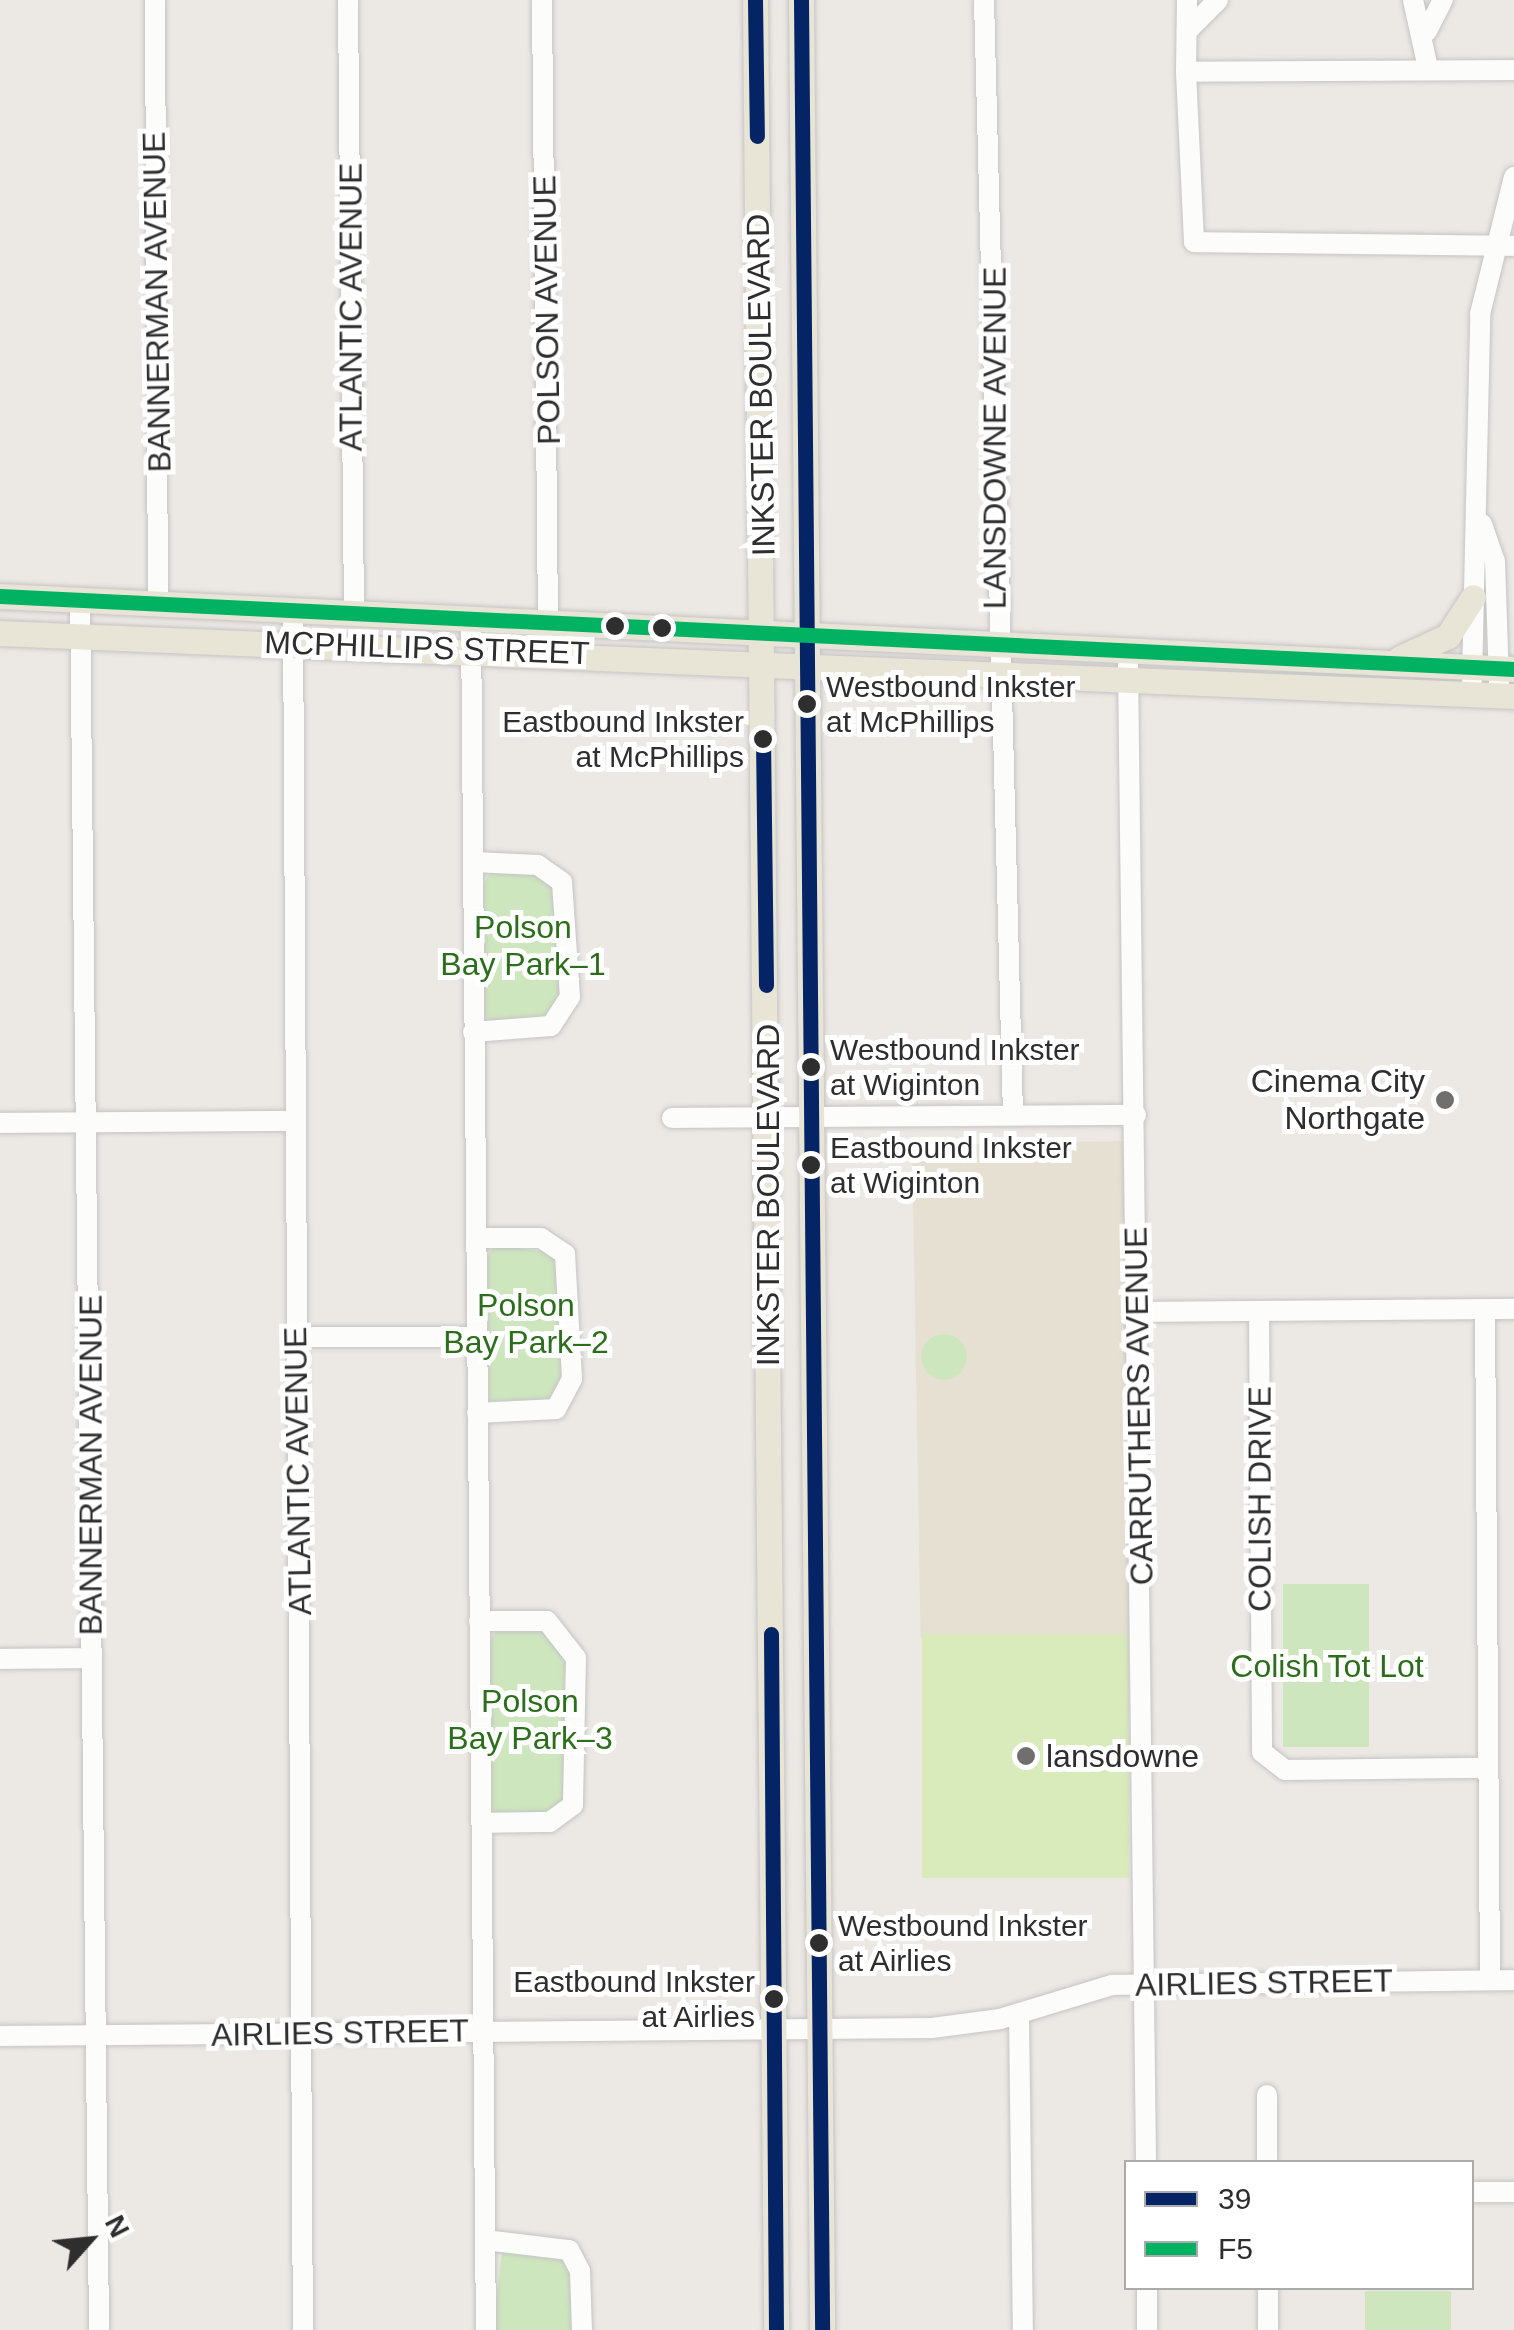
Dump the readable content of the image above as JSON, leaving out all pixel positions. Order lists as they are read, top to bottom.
{
  "streets": {
    "main road": ["INKSTER BOULEVARD", "MCPHILLIPS STREET"],
    "street": [
      "BANNERMAN AVENUE",
      "ATLANTIC AVENUE",
      "POLSON AVENUE",
      "LANSDOWNE AVENUE",
      "CARRUTHERS AVENUE",
      "COLISH DRIVE",
      "AIRLIES STREET"
    ]
  },
  "crossings": [
    ["BANNERMAN AVENUE", "MCPHILLIPS STREET"],
    ["BANNERMAN AVENUE", "AIRLIES STREET"],
    ["ATLANTIC AVENUE", "MCPHILLIPS STREET"],
    ["ATLANTIC AVENUE", "AIRLIES STREET"],
    ["POLSON AVENUE", "MCPHILLIPS STREET"],
    ["INKSTER BOULEVARD", "MCPHILLIPS STREET"],
    ["INKSTER BOULEVARD", "AIRLIES STREET"],
    ["LANSDOWNE AVENUE", "MCPHILLIPS STREET"],
    ["MCPHILLIPS STREET", "CARRUTHERS AVENUE"],
    ["CARRUTHERS AVENUE", "AIRLIES STREET"]
  ],
  "parks": [
    "Polson Bay Park–1",
    "Polson Bay Park–2",
    "Colish Tot Lot",
    "Polson Bay Park–3"
  ],
  "places": [
    "Westbound Inkster at McPhillips",
    "Eastbound Inkster at McPhillips",
    "Westbound Inkster at Wiginton",
    "Cinema City Northgate",
    "Eastbound Inkster at Wiginton",
    "lansdowne",
    "Westbound Inkster at Airlies",
    "Eastbound Inkster at Airlies"
  ],
  "lines": ["transit line 39", "transit line F5"],
  "legend": ["39", "F5"],
  "north": "top right"
}
